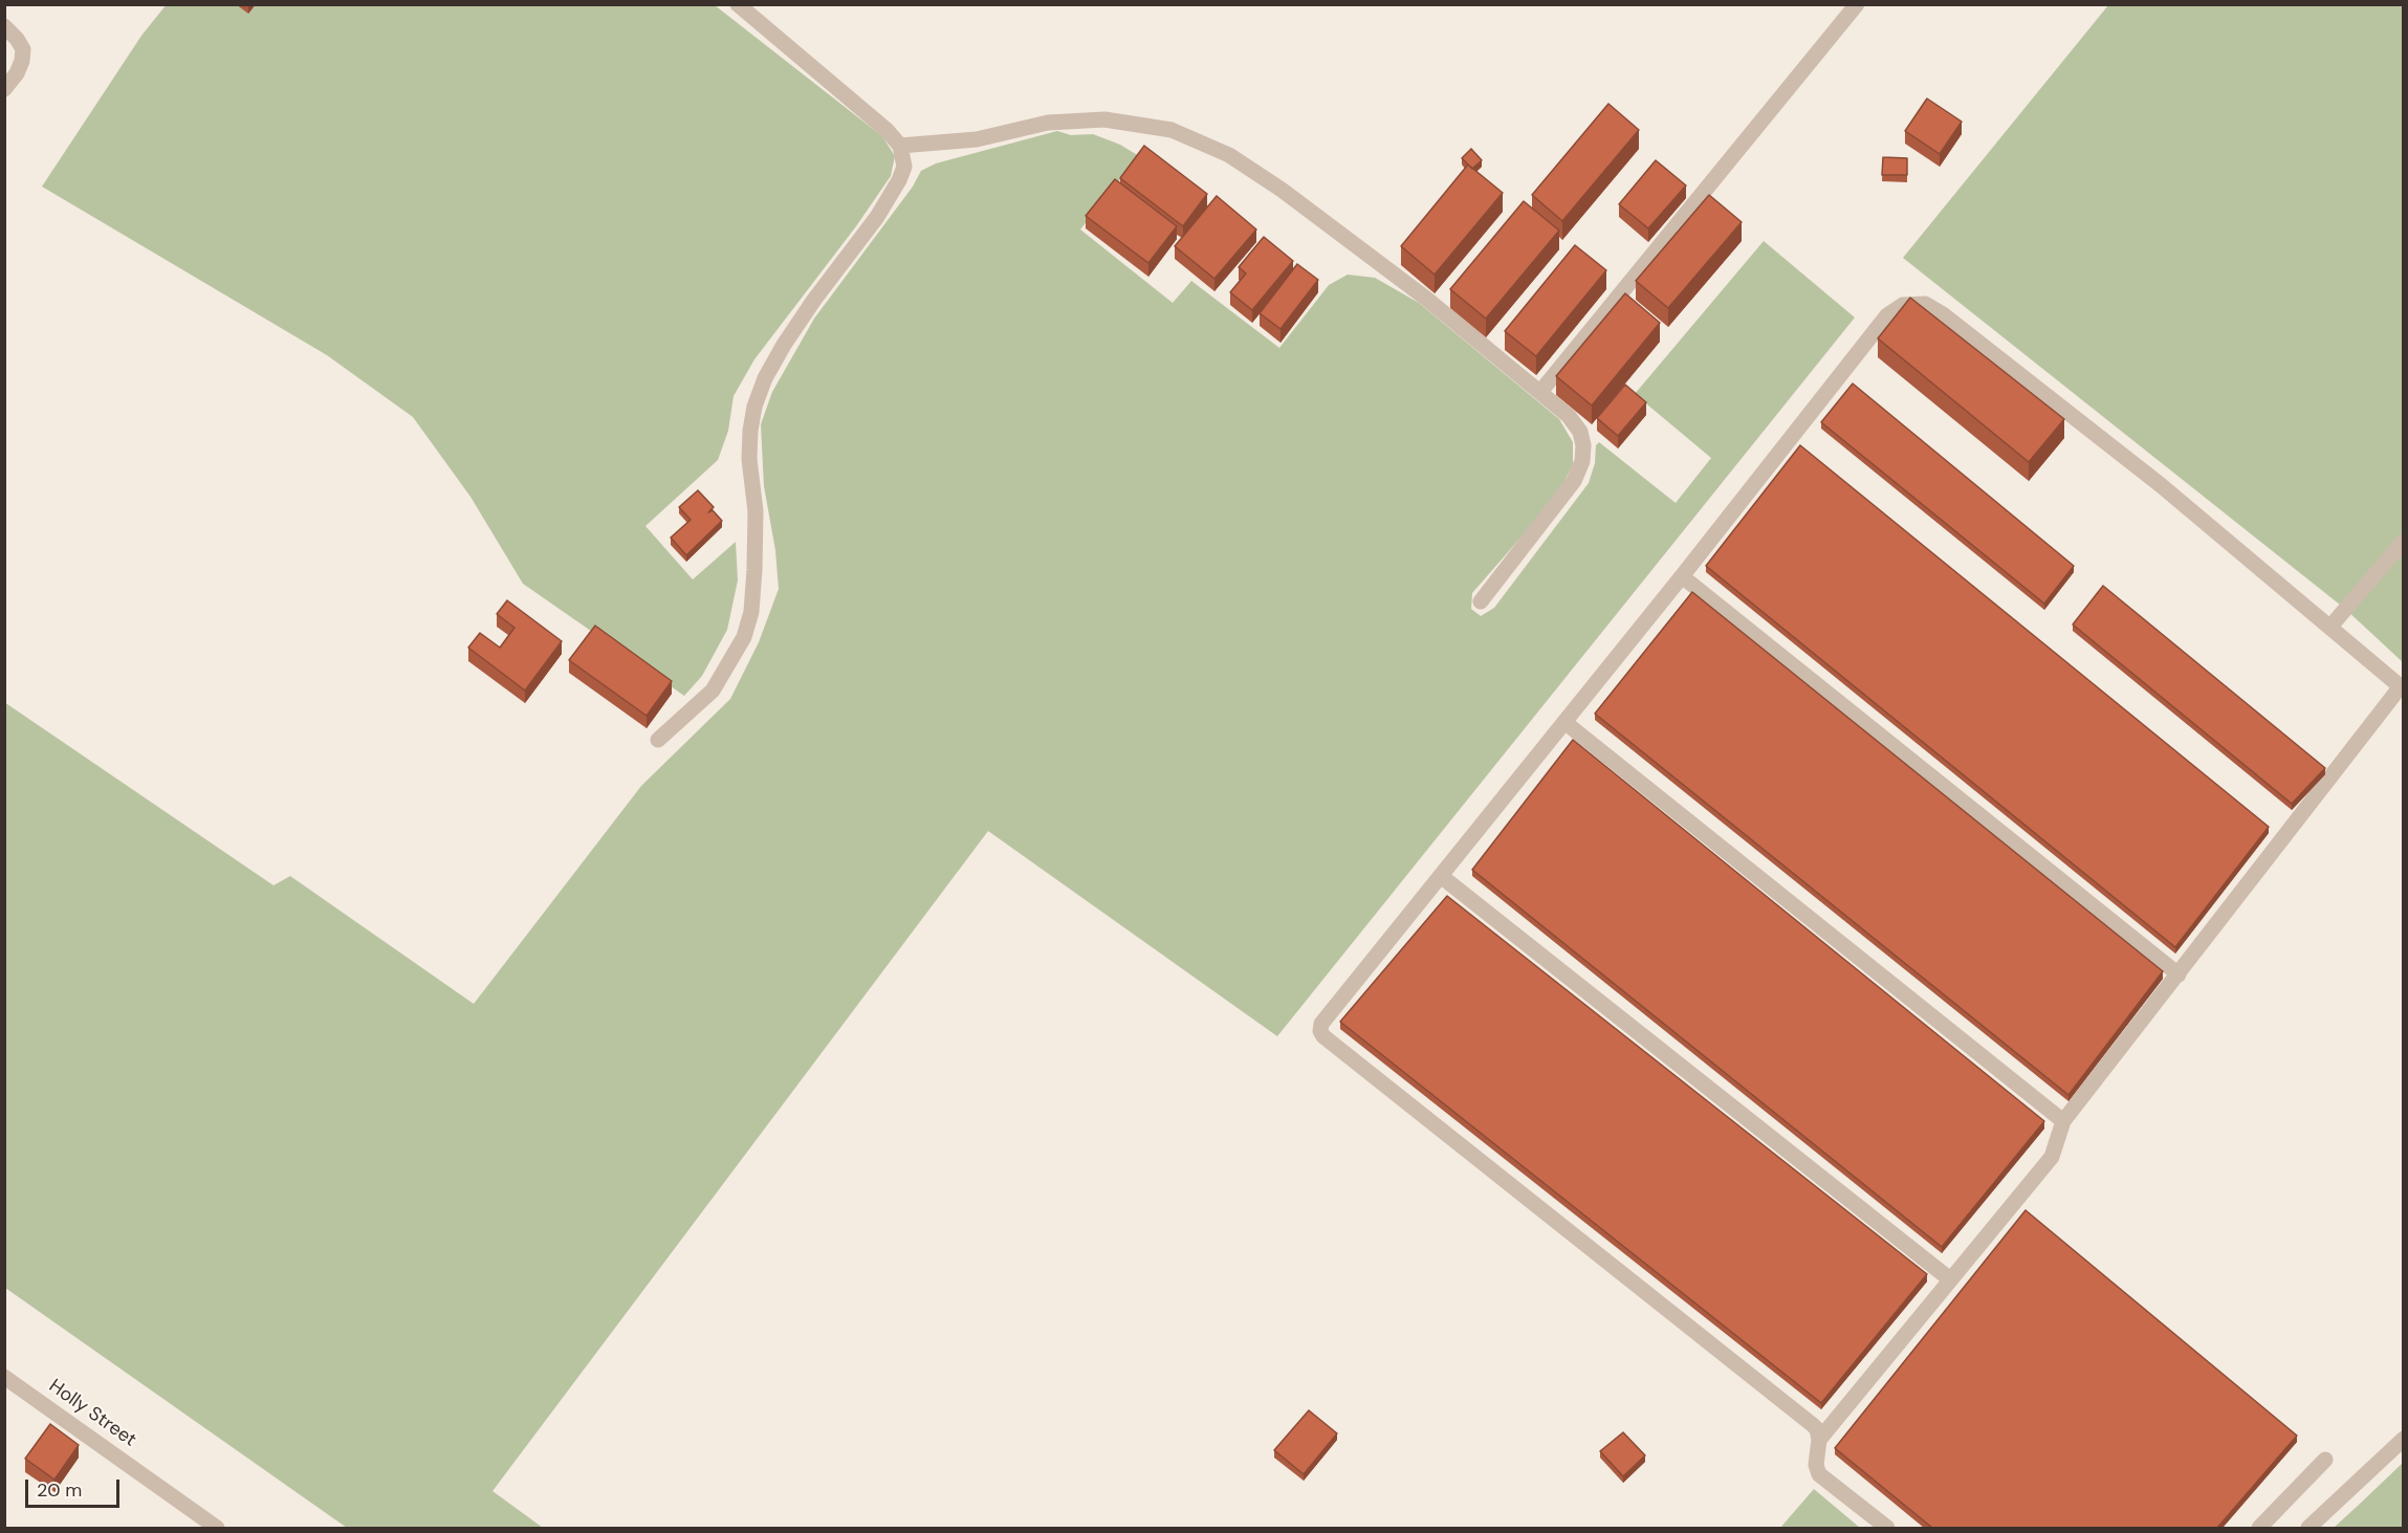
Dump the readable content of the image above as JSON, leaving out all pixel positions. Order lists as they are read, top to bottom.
{
  "streets": {
    "street": ["Holly Street"]
  },
  "scale_bar": "20 m"
}
